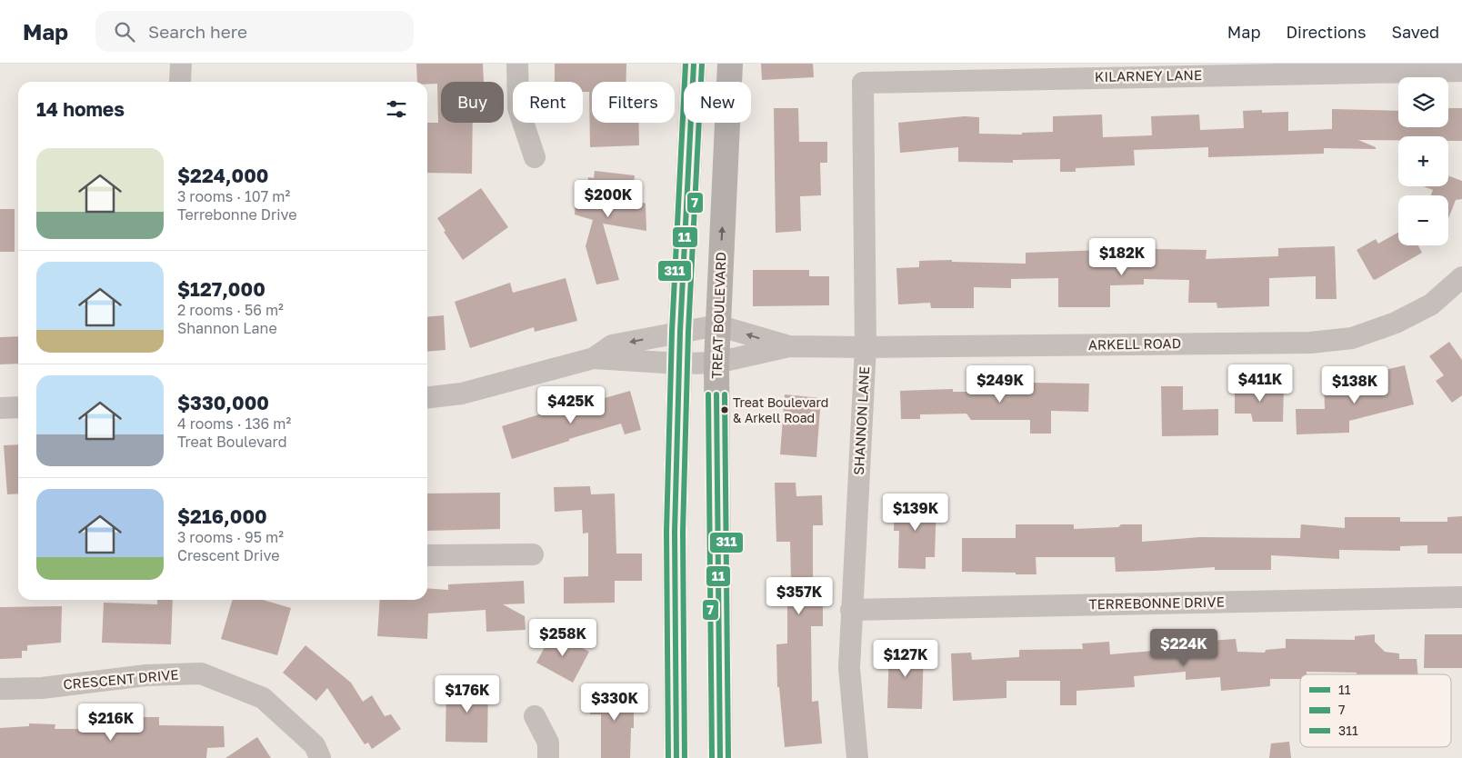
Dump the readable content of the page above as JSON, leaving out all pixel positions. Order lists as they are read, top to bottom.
{
  "streets": {
    "main road": ["TREAT BOULEVARD"],
    "street": [
      "KILARNEY LANE",
      "ARKELL ROAD",
      "SHANNON LANE",
      "TERREBONNE DRIVE",
      "CRESCENT DRIVE"
    ]
  },
  "crossings": [
    ["KILARNEY LANE", "SHANNON LANE"],
    ["TREAT BOULEVARD", "ARKELL ROAD"],
    ["ARKELL ROAD", "SHANNON LANE"],
    ["SHANNON LANE", "TERREBONNE DRIVE"]
  ],
  "places": ["Treat Boulevard & Arkell Road"],
  "lines": ["transit line 11", "transit line 7", "transit line 311"],
  "legend": ["11", "7", "311"],
  "page": {
    "header": "Map",
    "search": "Search here",
    "nav": ["Map", "Directions", "Saved"],
    "map_buttons": ["+", "−"],
    "chip": [
      "Buy",
      "Rent",
      "Filters",
      "New"
    ],
    "heading": "14 homes",
    "list": [
      {
        "name": "$224,000",
        "note": "3 rooms · 107 m² · Terrebonne Drive"
      },
      {
        "name": "$127,000",
        "note": "2 rooms · 56 m² · Shannon Lane"
      },
      {
        "name": "$330,000",
        "note": "4 rooms · 136 m² · Treat Boulevard"
      },
      {
        "name": "$216,000",
        "note": "3 rooms · 95 m² · Crescent Drive"
      }
    ],
    "price": [
      "$200K",
      "$182K",
      "$411K",
      "$249K",
      "$138K",
      "$425K",
      "$139K",
      "$357K",
      "$258K",
      "$224K",
      "$127K",
      "$176K",
      "$330K",
      "$216K"
    ]
  }
}
